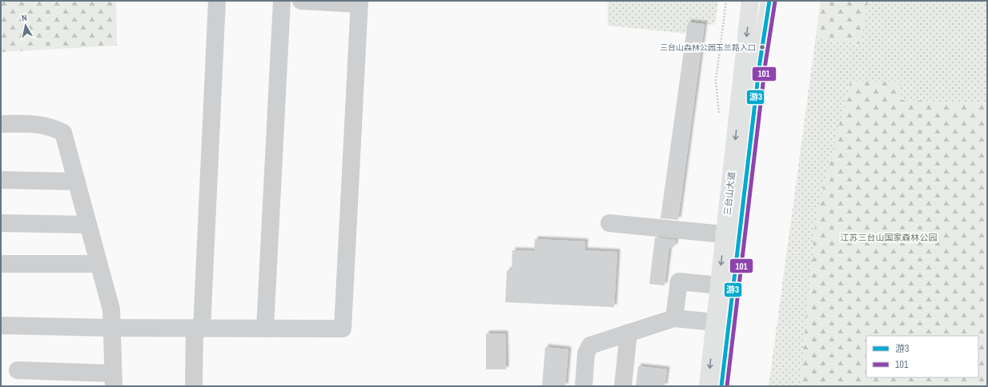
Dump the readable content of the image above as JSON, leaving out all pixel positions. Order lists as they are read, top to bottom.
{
  "streets": {
    "main road": ["三台山大道"]
  },
  "parks": ["江苏三台山国家森林公园"],
  "places": ["三台山森林公园玉兰路入口"],
  "lines": ["transit line 游3", "transit line 101"],
  "legend": ["游3", "101"],
  "north": "top"
}
